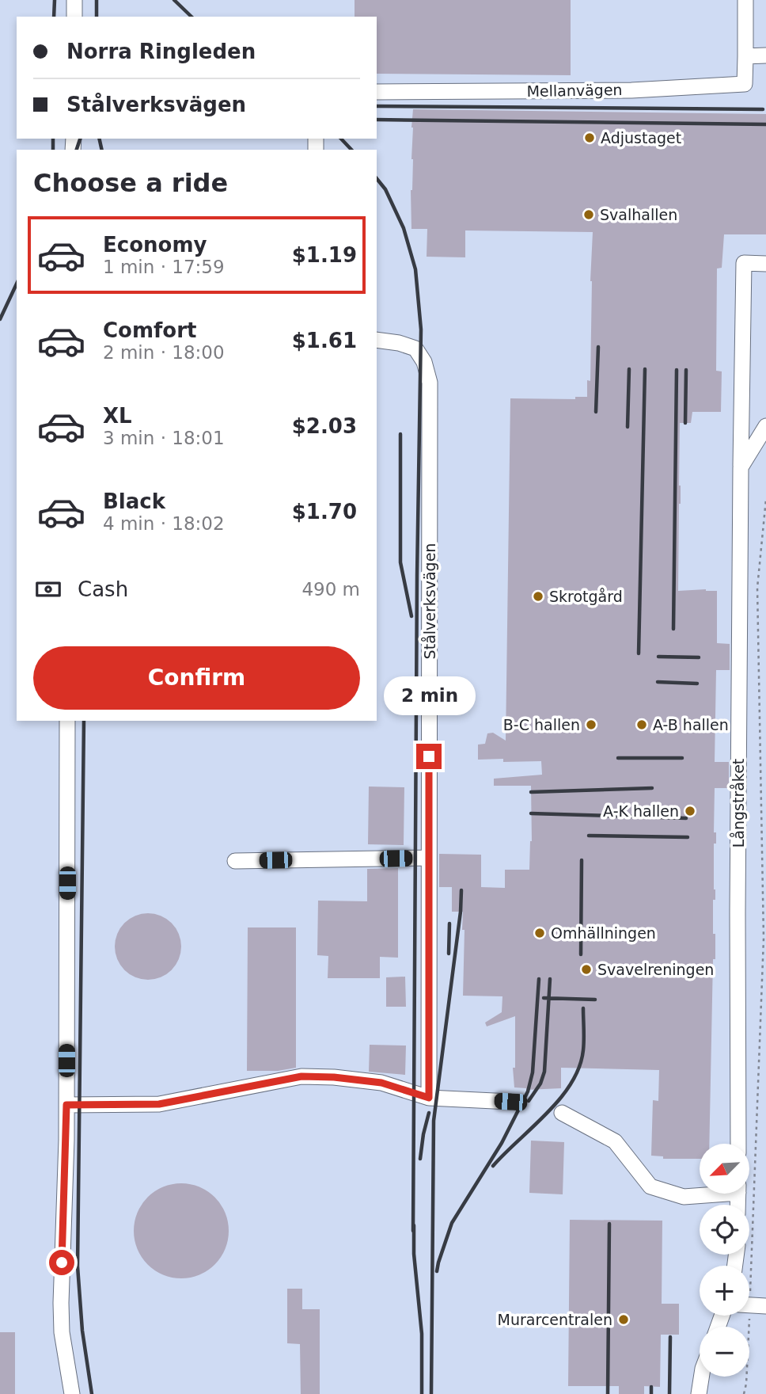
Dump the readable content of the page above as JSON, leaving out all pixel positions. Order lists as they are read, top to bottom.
{
  "streets": {
    "street": ["Mellanvägen", "Stålverksvägen", "Långstråket"]
  },
  "places": [
    "Adjustaget",
    "Svalhallen",
    "Skrotgård",
    "B-C hallen",
    "A-B hallen",
    "A-K hallen",
    "Omhällningen",
    "Svavelreningen",
    "Murarcentralen"
  ],
  "north": "bottom left",
  "page": {
    "banner": ["Norra Ringleden", "Stålverksvägen"],
    "heading": "Choose a ride",
    "list": [
      {
        "name": "Economy",
        "note": "1 min · 17:59",
        "value": "$1.19"
      },
      {
        "name": "Comfort",
        "note": "2 min · 18:00",
        "value": "$1.61"
      },
      {
        "name": "XL",
        "note": "3 min · 18:01",
        "value": "$2.03"
      },
      {
        "name": "Black",
        "note": "4 min · 18:02",
        "value": "$1.70"
      }
    ],
    "pay": ["Cash", "490 m"],
    "buttons": "Confirm",
    "bubble": "2 min",
    "map_buttons": ["+", "−"]
  }
}
